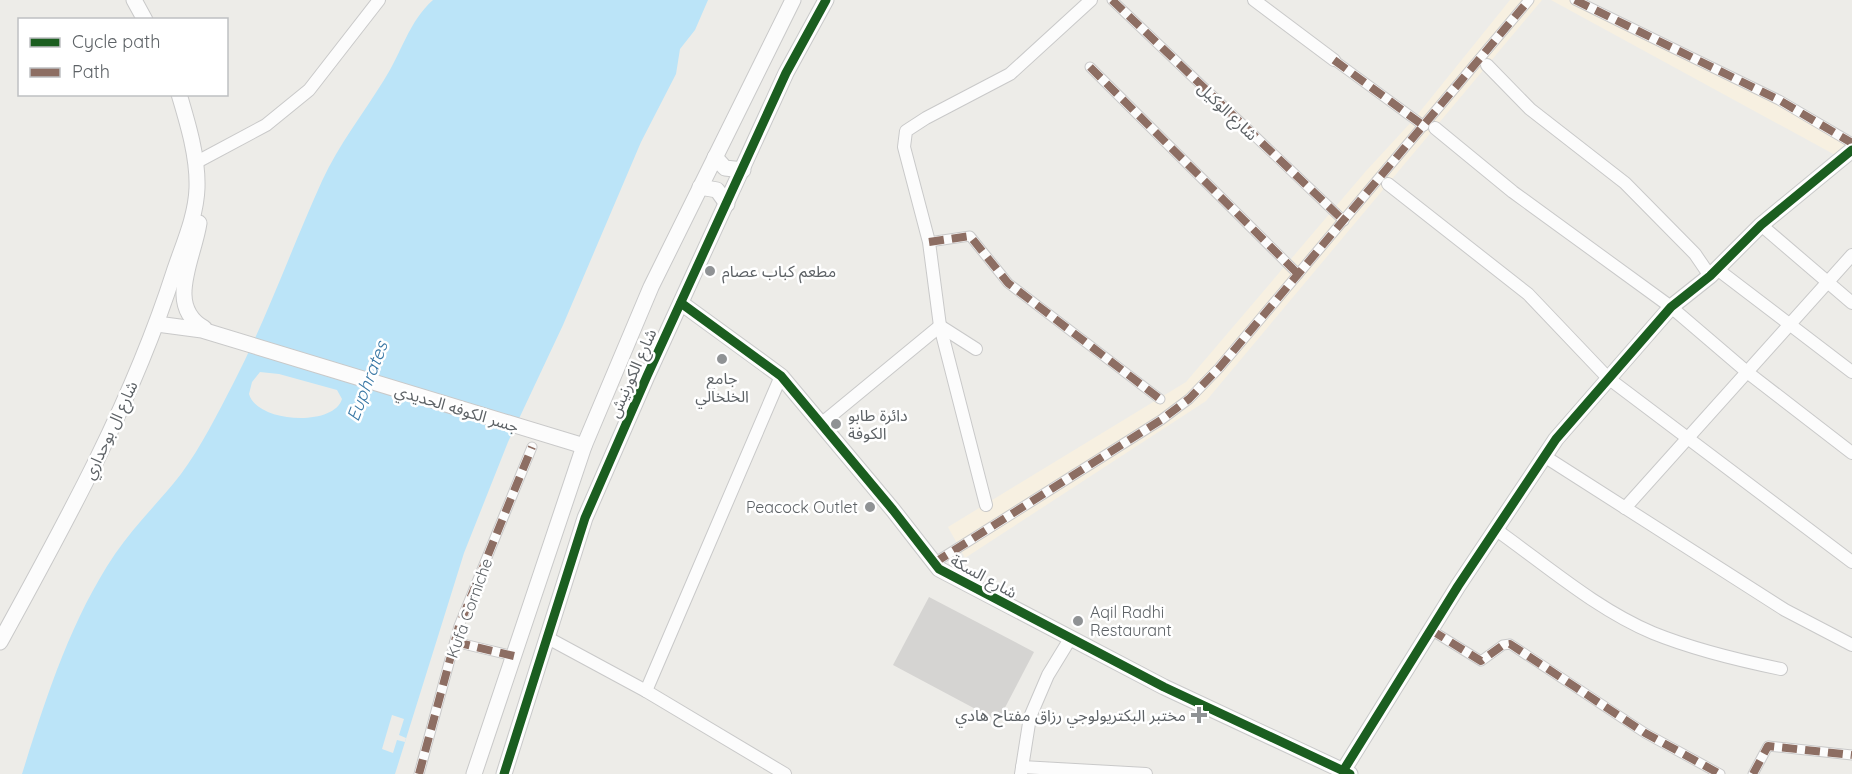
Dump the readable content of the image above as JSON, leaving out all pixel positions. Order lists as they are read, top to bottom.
{
  "streets": {
    "street": [
      "شارع الوكيل",
      "شارع الكورنيش",
      "جسر الکوفه الحديدي",
      "شارع ال بوحداري",
      "شارع السكة",
      "Kufa Corniche"
    ]
  },
  "crossings": [
    ["شارع الكورنيش", "جسر الکوفه الحديدي"],
    ["شارع الكورنيش", "شارع السكة"],
    ["جسر الکوفه الحديدي", "شارع ال بوحداري"]
  ],
  "water": ["Euphrates"],
  "places": {
    "other": [
      "مطعم كباب عصام",
      "جامع الخلخالي",
      "دائرة طابو الكوفة",
      "Peacock Outlet",
      "Aqil Radhi Restaurant"
    ],
    "health": ["مختبر البكتريولوجي رزاق مفتاح هادي"]
  },
  "legend": ["Cycle path", "Path"]
}
